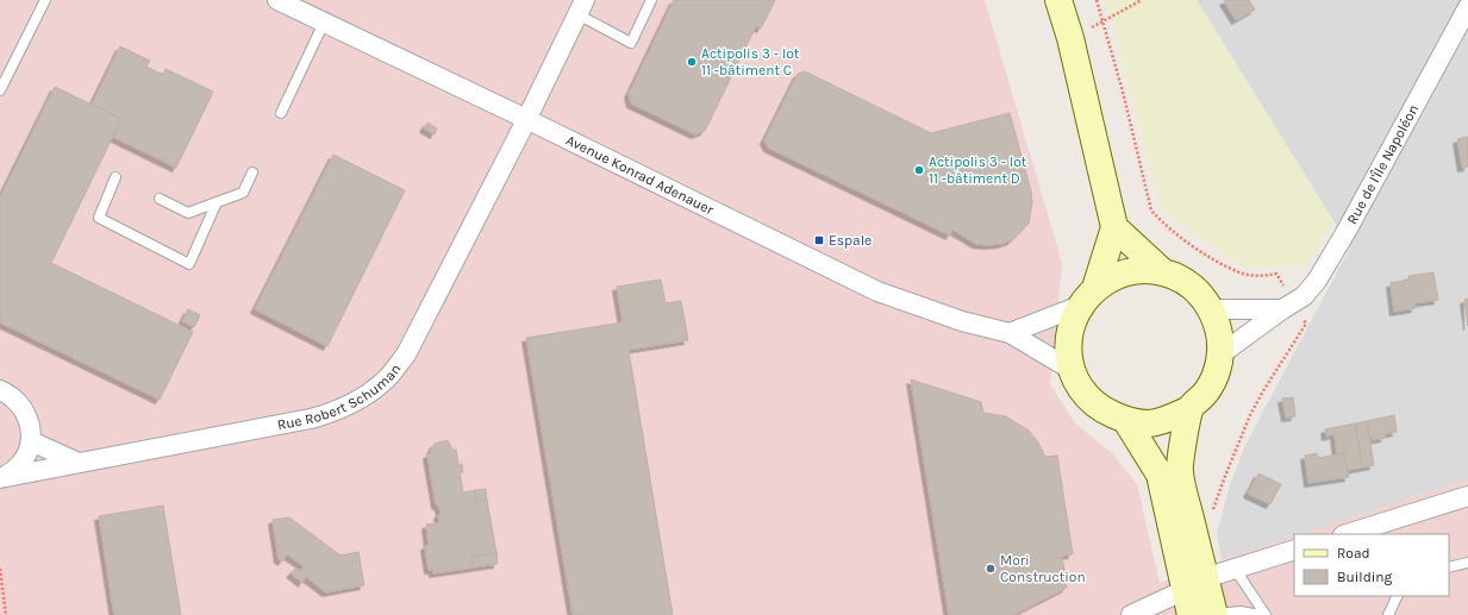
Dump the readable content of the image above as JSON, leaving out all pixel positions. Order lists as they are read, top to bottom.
{
  "streets": {
    "street": ["Rue de l'Île Napoléon", "Avenue Konrad Adenauer", "Rue Robert Schuman"]
  },
  "crossings": [
    ["Rue de l'Île Napoléon", "Avenue Konrad Adenauer"],
    ["Avenue Konrad Adenauer", "Rue Robert Schuman"]
  ],
  "places": {
    "other": ["Actipolis 3 - lot 11 -bâtiment C", "Actipolis 3 - lot 11 -bâtiment D", "Mori Construction"],
    "transit": ["Espale"]
  },
  "legend": ["Road", "Building"]
}
